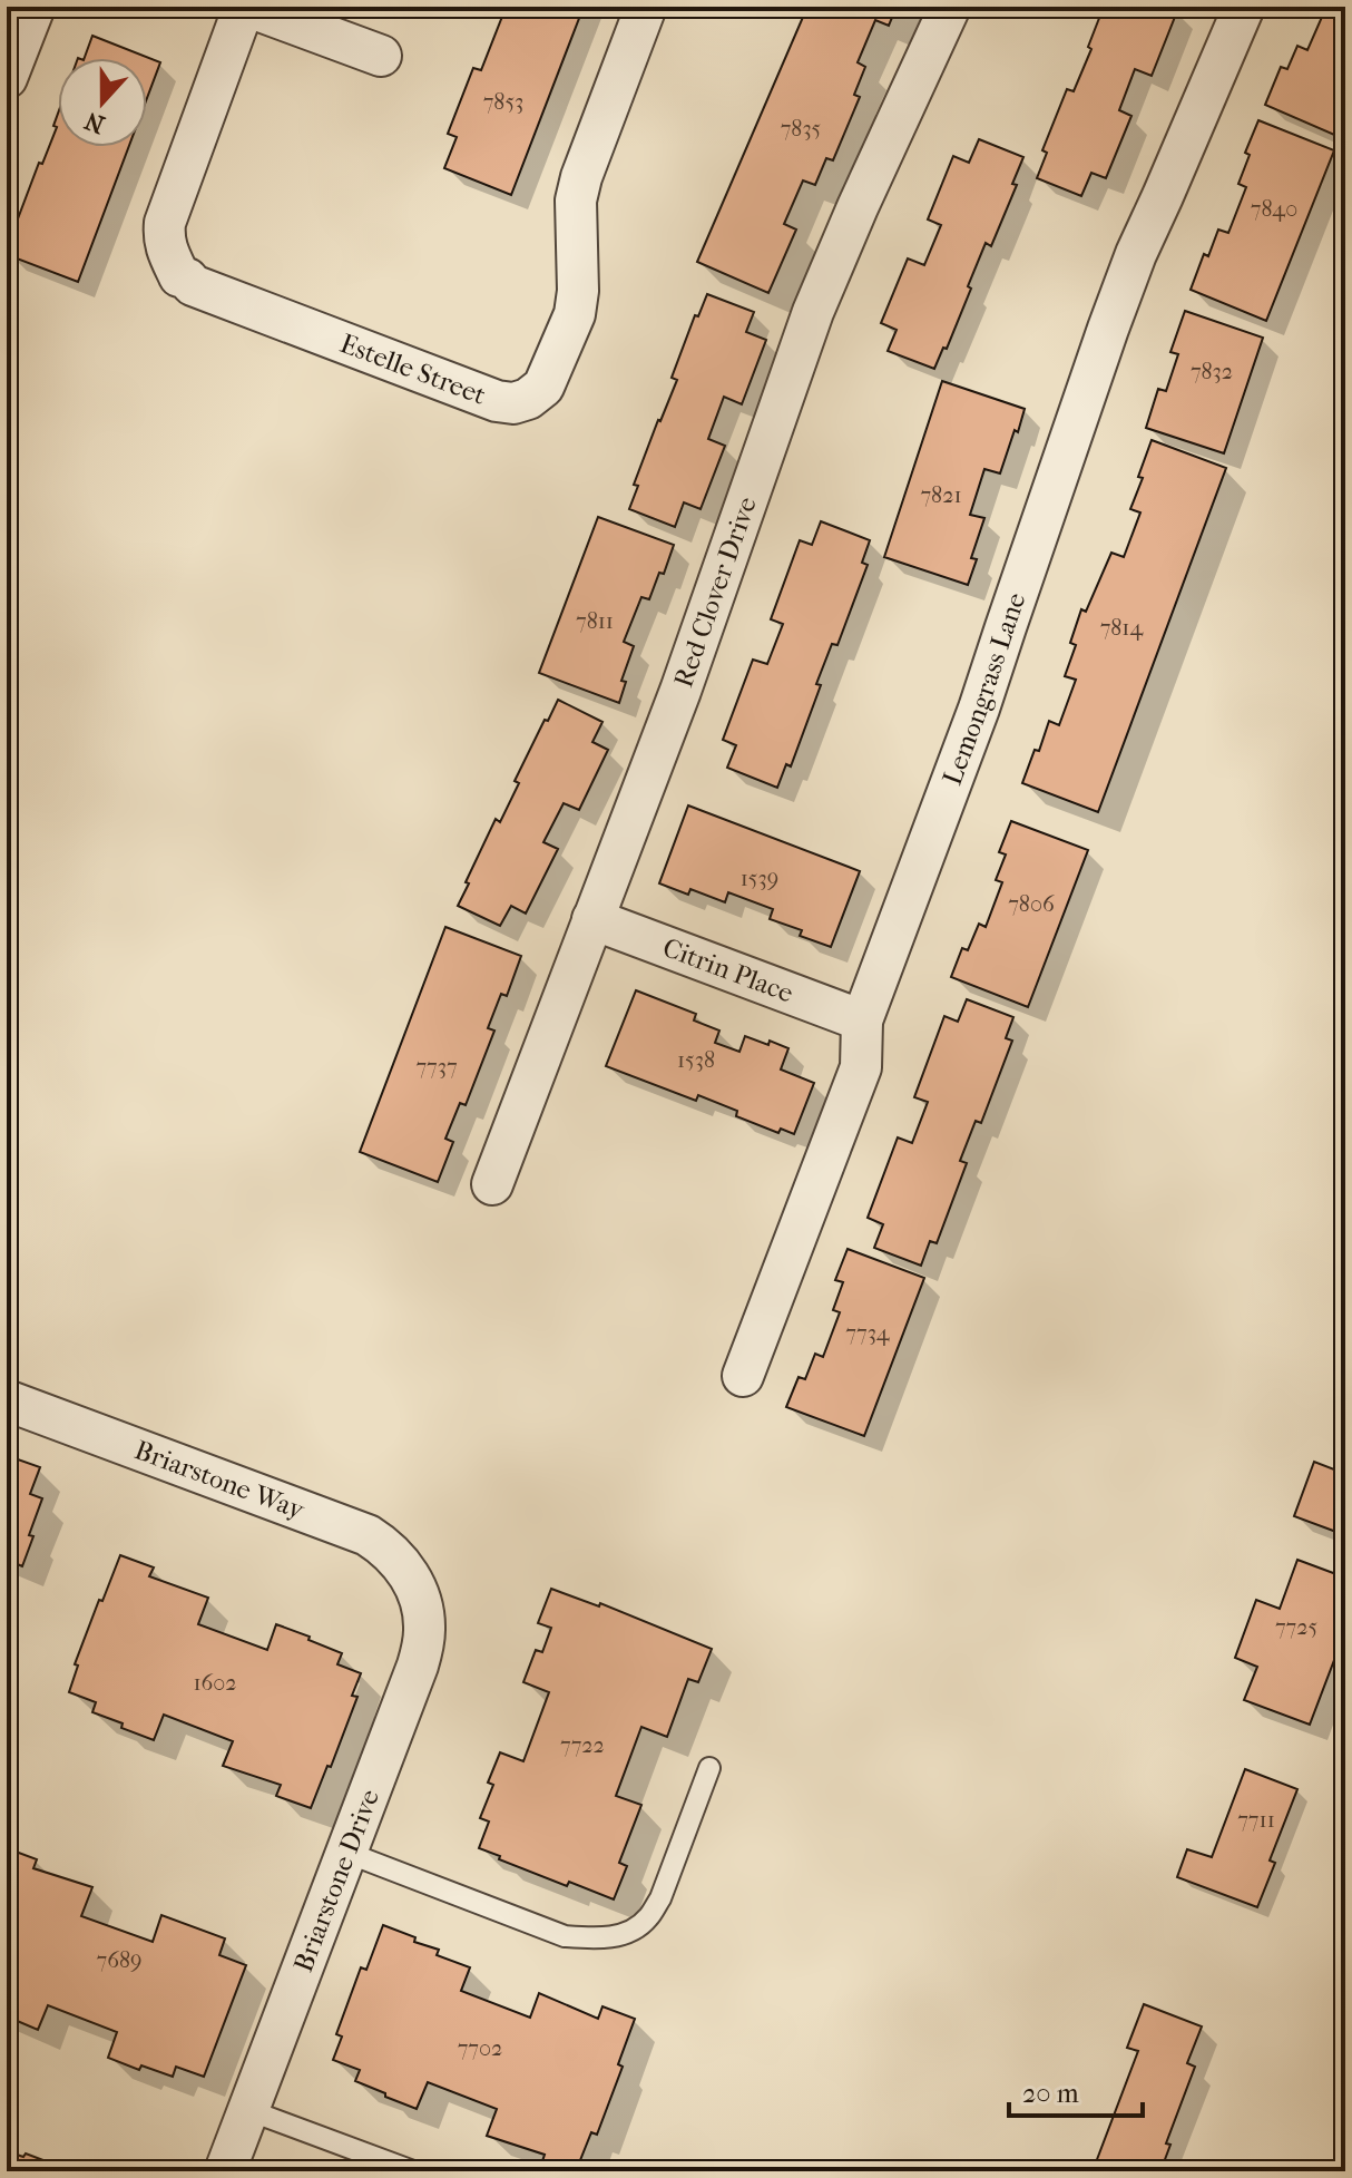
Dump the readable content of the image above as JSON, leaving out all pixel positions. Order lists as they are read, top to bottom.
{
  "streets": {
    "street": [
      "Estelle Street",
      "Red Clover Drive",
      "Lemongrass Lane",
      "Citrin Place",
      "Briarstone Way",
      "Briarstone Drive"
    ]
  },
  "crossings": [
    ["Red Clover Drive", "Citrin Place"],
    ["Lemongrass Lane", "Citrin Place"],
    ["Briarstone Way", "Briarstone Drive"]
  ],
  "house_numbers": [
    "7853",
    "7835",
    "7840",
    "7832",
    "7821",
    "7811",
    "7814",
    "1539",
    "7806",
    "1538",
    "7737",
    "7734",
    "7725",
    "1602",
    "7722",
    "7711",
    "7689",
    "7702"
  ],
  "scale_bar": "20 m",
  "north": "bottom"
}
